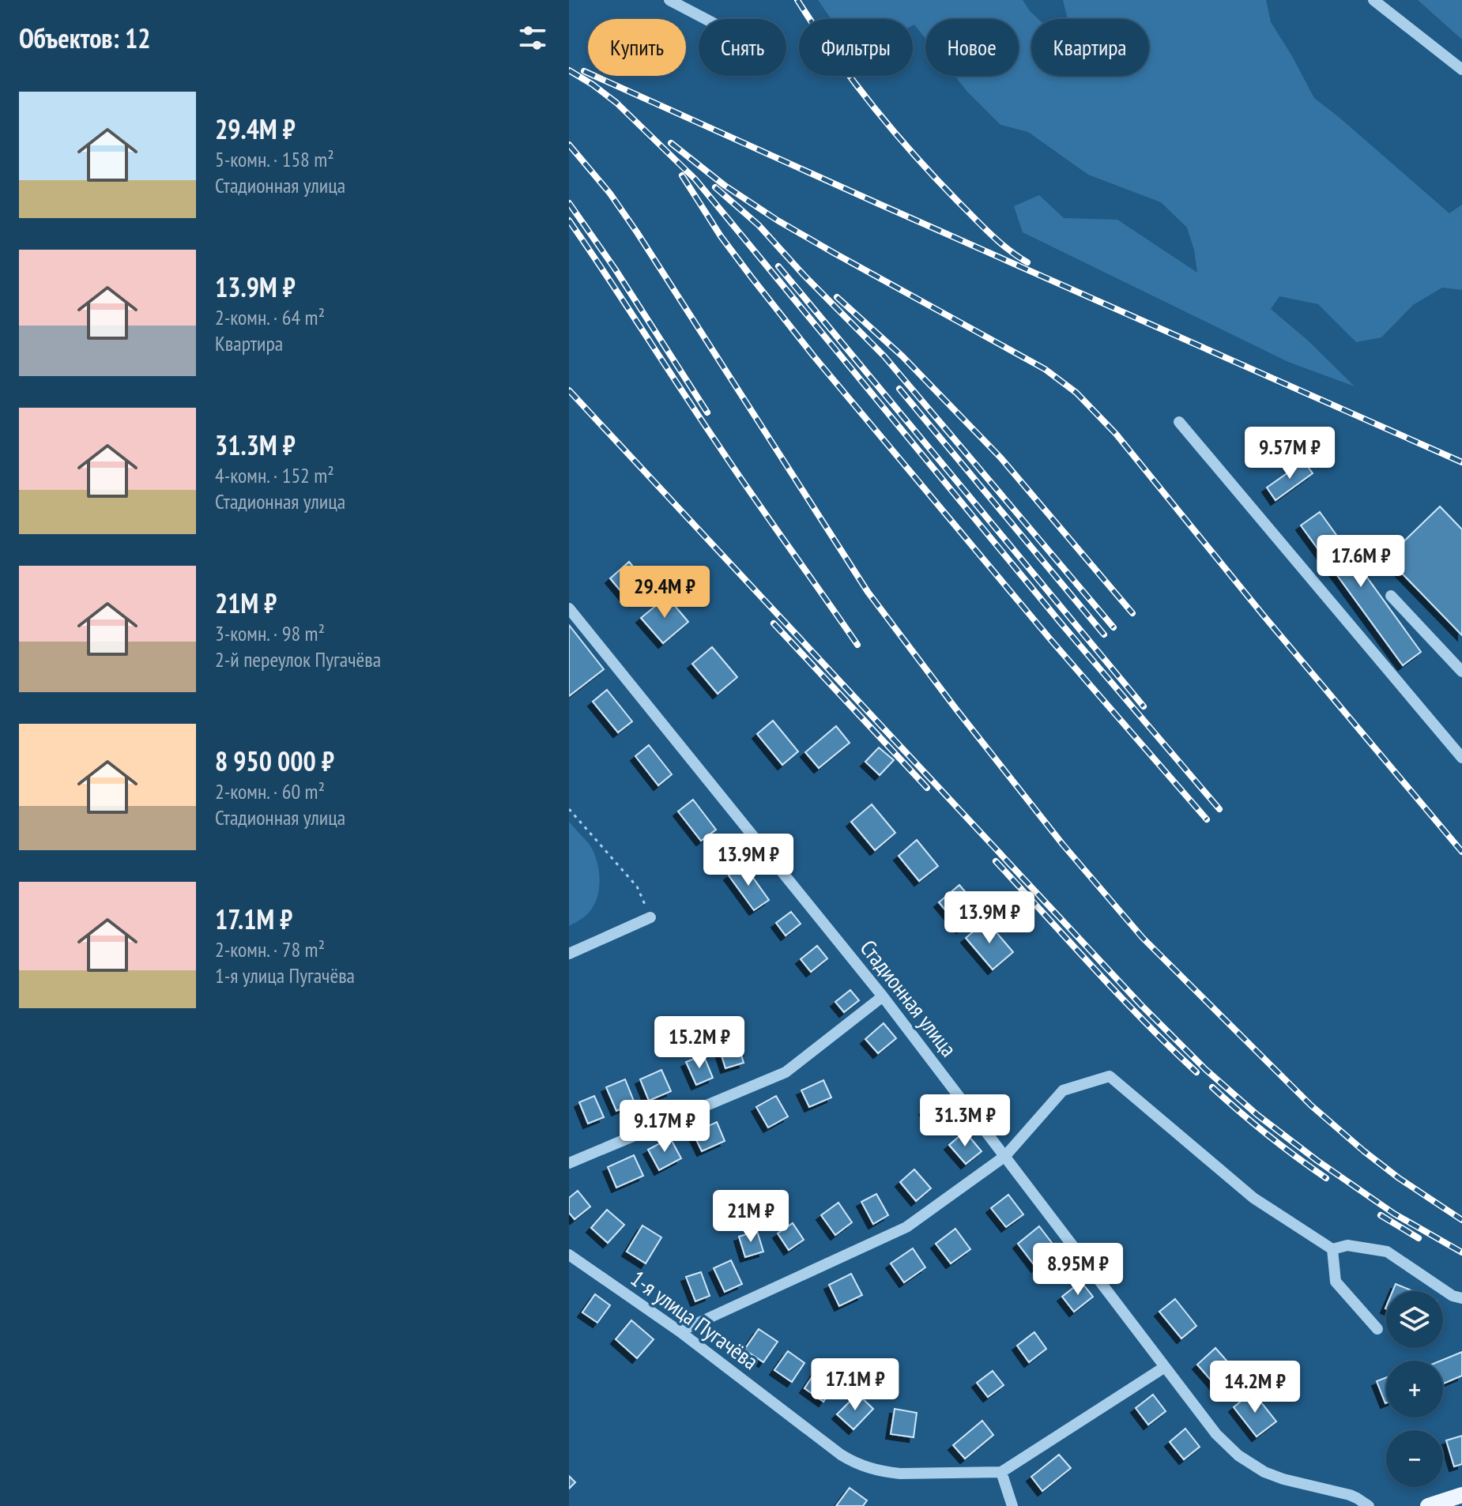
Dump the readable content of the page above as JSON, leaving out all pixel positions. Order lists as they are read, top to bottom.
{
  "streets": {
    "street": ["Стадионная улица", "1-я улица Пугачёва"]
  },
  "page": {
    "heading": "Объектов: 12",
    "chip": [
      "Купить",
      "Снять",
      "Фильтры",
      "Новое",
      "Квартира"
    ],
    "list": [
      {
        "name": "29.4M ₽",
        "note": "5-комн. · 158 m² · Стадионная улица"
      },
      {
        "name": "13.9M ₽",
        "note": "2-комн. · 64 m² · Квартира"
      },
      {
        "name": "31.3M ₽",
        "note": "4-комн. · 152 m² · Стадионная улица"
      },
      {
        "name": "21M ₽",
        "note": "3-комн. · 98 m² · 2-й переулок Пугачёва"
      },
      {
        "name": "8 950 000 ₽",
        "note": "2-комн. · 60 m² · Стадионная улица"
      },
      {
        "name": "17.1M ₽",
        "note": "2-комн. · 78 m² · 1-я улица Пугачёва"
      }
    ],
    "price": [
      "9.57M ₽",
      "17.6M ₽",
      "29.4M ₽",
      "13.9M ₽",
      "13.9M ₽",
      "15.2M ₽",
      "31.3M ₽",
      "9.17M ₽",
      "21M ₽",
      "8.95M ₽",
      "17.1M ₽",
      "14.2M ₽"
    ],
    "map_buttons": ["+", "−"]
  }
}
